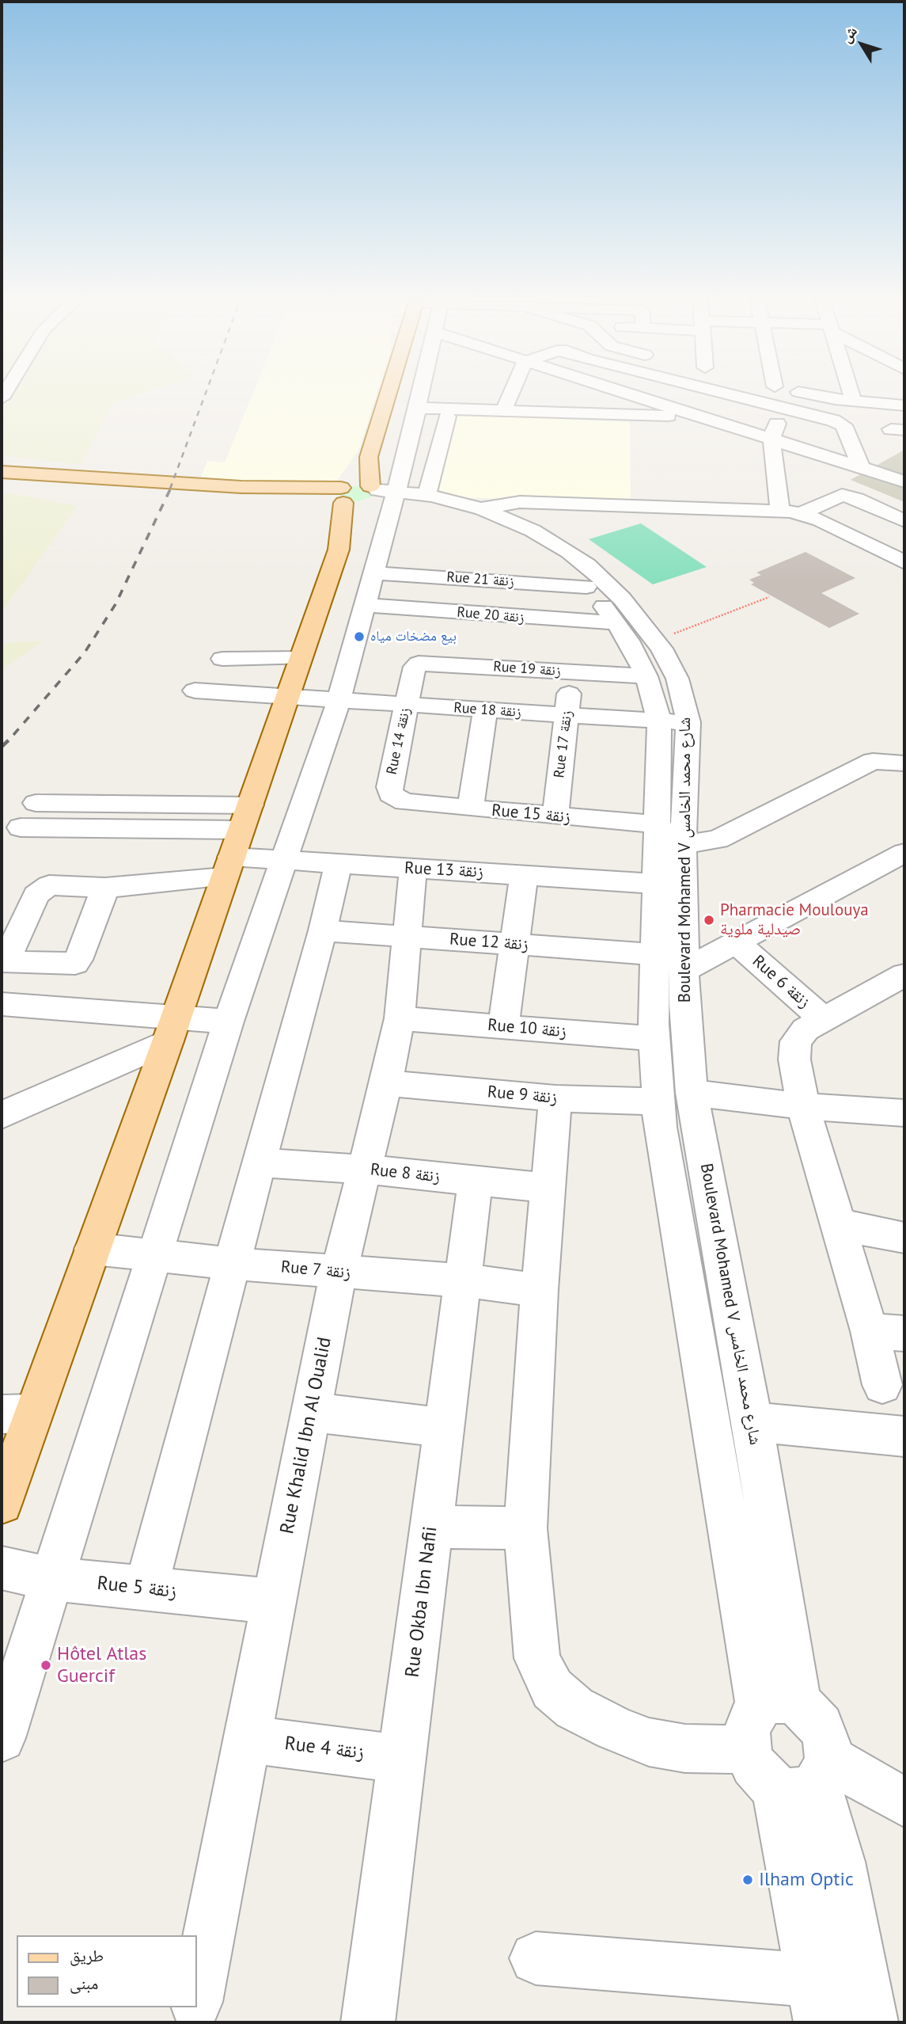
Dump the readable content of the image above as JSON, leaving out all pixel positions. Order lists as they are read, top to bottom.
{
  "streets": {
    "street": [
      "Rue 21 زنقة",
      "Rue 20 زنقة",
      "Rue 19 زنقة",
      "Rue 18 زنقة",
      "Rue 14 زنقة",
      "Rue 17 زنقة",
      "Rue 15 زنقة",
      "Boulevard Mohamed V شارع محمد الخامس",
      "Rue 13 زنقة",
      "Rue 12 زنقة",
      "Rue 6 زنقة",
      "Rue 10 زنقة",
      "Rue 9 زنقة",
      "Rue 8 زنقة",
      "Rue 7 زنقة",
      "Rue Khalid Ibn Al Oualid",
      "Rue 5 زنقة",
      "Rue Okba Ibn Nafii",
      "Rue 4 زنقة"
    ]
  },
  "crossings": [
    ["Rue 21 زنقة", "Boulevard Mohamed V شارع محمد الخامس"],
    ["Rue 20 زنقة", "Boulevard Mohamed V شارع محمد الخامس"],
    ["Rue 19 زنقة", "Rue 14 زنقة"],
    ["Rue 19 زنقة", "Rue 17 زنقة"],
    ["Rue 19 زنقة", "Boulevard Mohamed V شارع محمد الخامس"],
    ["Rue 18 زنقة", "Rue 14 زنقة"],
    ["Rue 18 زنقة", "Rue 17 زنقة"],
    ["Rue 18 زنقة", "Boulevard Mohamed V شارع محمد الخامس"],
    ["Rue 14 زنقة", "Rue 15 زنقة"],
    ["Rue 17 زنقة", "Rue 15 زنقة"],
    ["Rue 15 زنقة", "Boulevard Mohamed V شارع محمد الخامس"],
    ["Boulevard Mohamed V شارع محمد الخامس", "Rue 13 زنقة"],
    ["Boulevard Mohamed V شارع محمد الخامس", "Rue 12 زنقة"],
    ["Boulevard Mohamed V شارع محمد الخامس", "Rue 10 زنقة"],
    ["Boulevard Mohamed V شارع محمد الخامس", "Rue 9 زنقة"],
    ["Rue 13 زنقة", "Rue Khalid Ibn Al Oualid"],
    ["Rue 12 زنقة", "Rue Khalid Ibn Al Oualid"],
    ["Rue 10 زنقة", "Rue Khalid Ibn Al Oualid"],
    ["Rue 9 زنقة", "Rue Khalid Ibn Al Oualid"],
    ["Rue 8 زنقة", "Rue Khalid Ibn Al Oualid"],
    ["Rue 8 زنقة", "Rue Okba Ibn Nafii"],
    ["Rue 7 زنقة", "Rue Khalid Ibn Al Oualid"],
    ["Rue 7 زنقة", "Rue Okba Ibn Nafii"],
    ["Rue Khalid Ibn Al Oualid", "Rue 5 زنقة"],
    ["Rue Khalid Ibn Al Oualid", "Rue 4 زنقة"],
    ["Rue Okba Ibn Nafii", "Rue 4 زنقة"]
  ],
  "places": [
    "بيع مضخات مياه",
    "Pharmacie Moulouya صيدلية ملوية",
    "Hôtel Atlas Guercif",
    "Ilham Optic"
  ],
  "legend": ["طريق", "مبنى"],
  "north": "top left"
}
